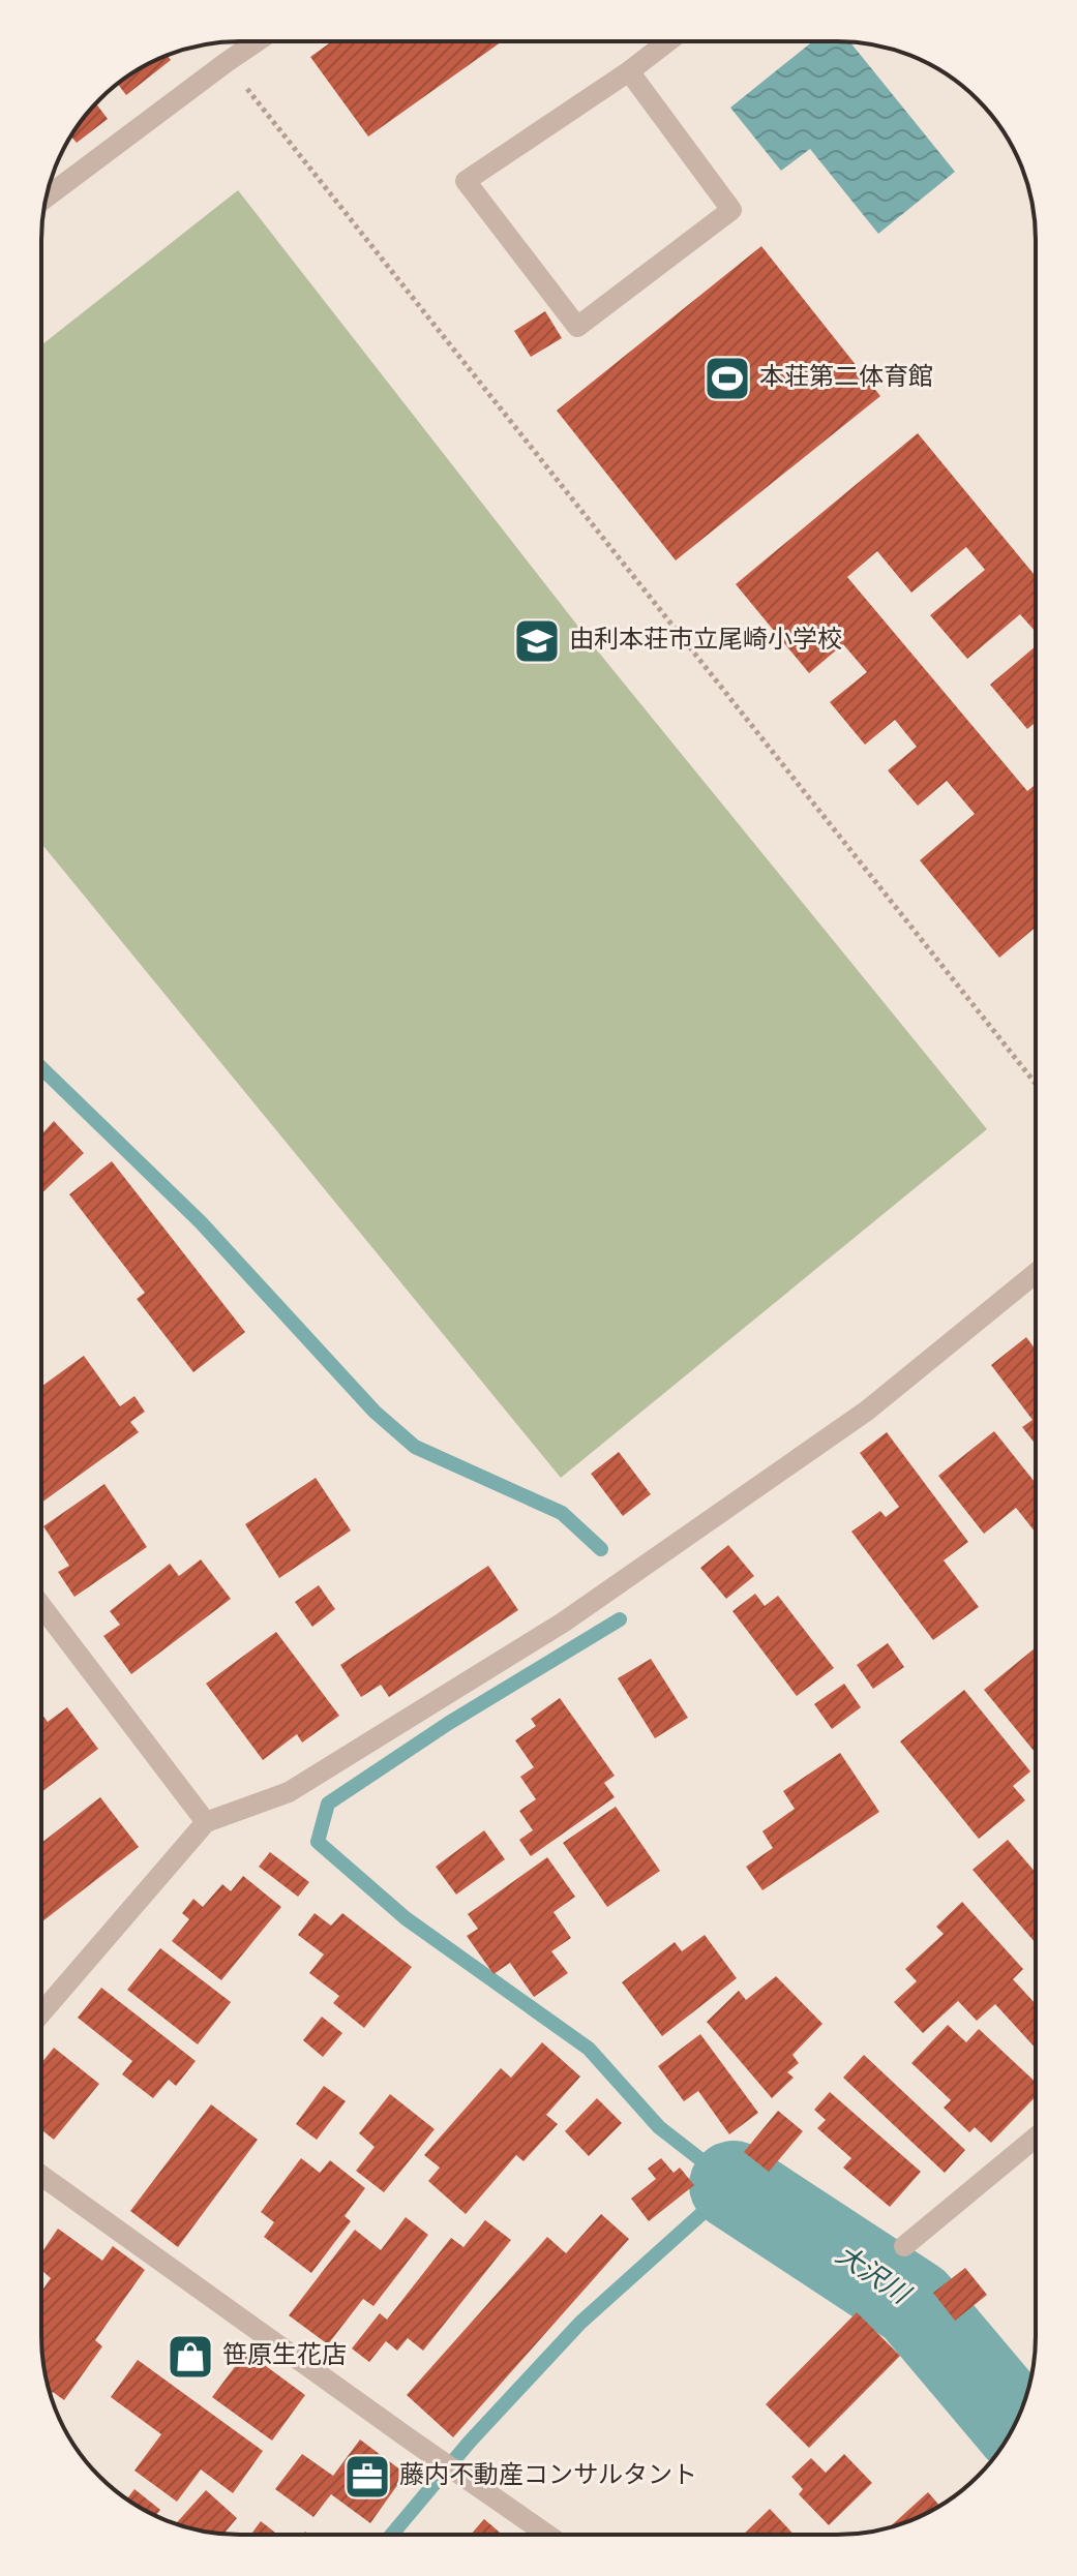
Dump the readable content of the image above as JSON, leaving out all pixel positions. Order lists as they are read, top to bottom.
{
  "water": ["大沢川"],
  "places": {
    "sports": ["本荘第二体育館"],
    "school or university": ["由利本荘市立尾崎小学校"],
    "shop": ["笹原生花店"],
    "office": ["藤内不動産コンサルタント"]
  }
}
